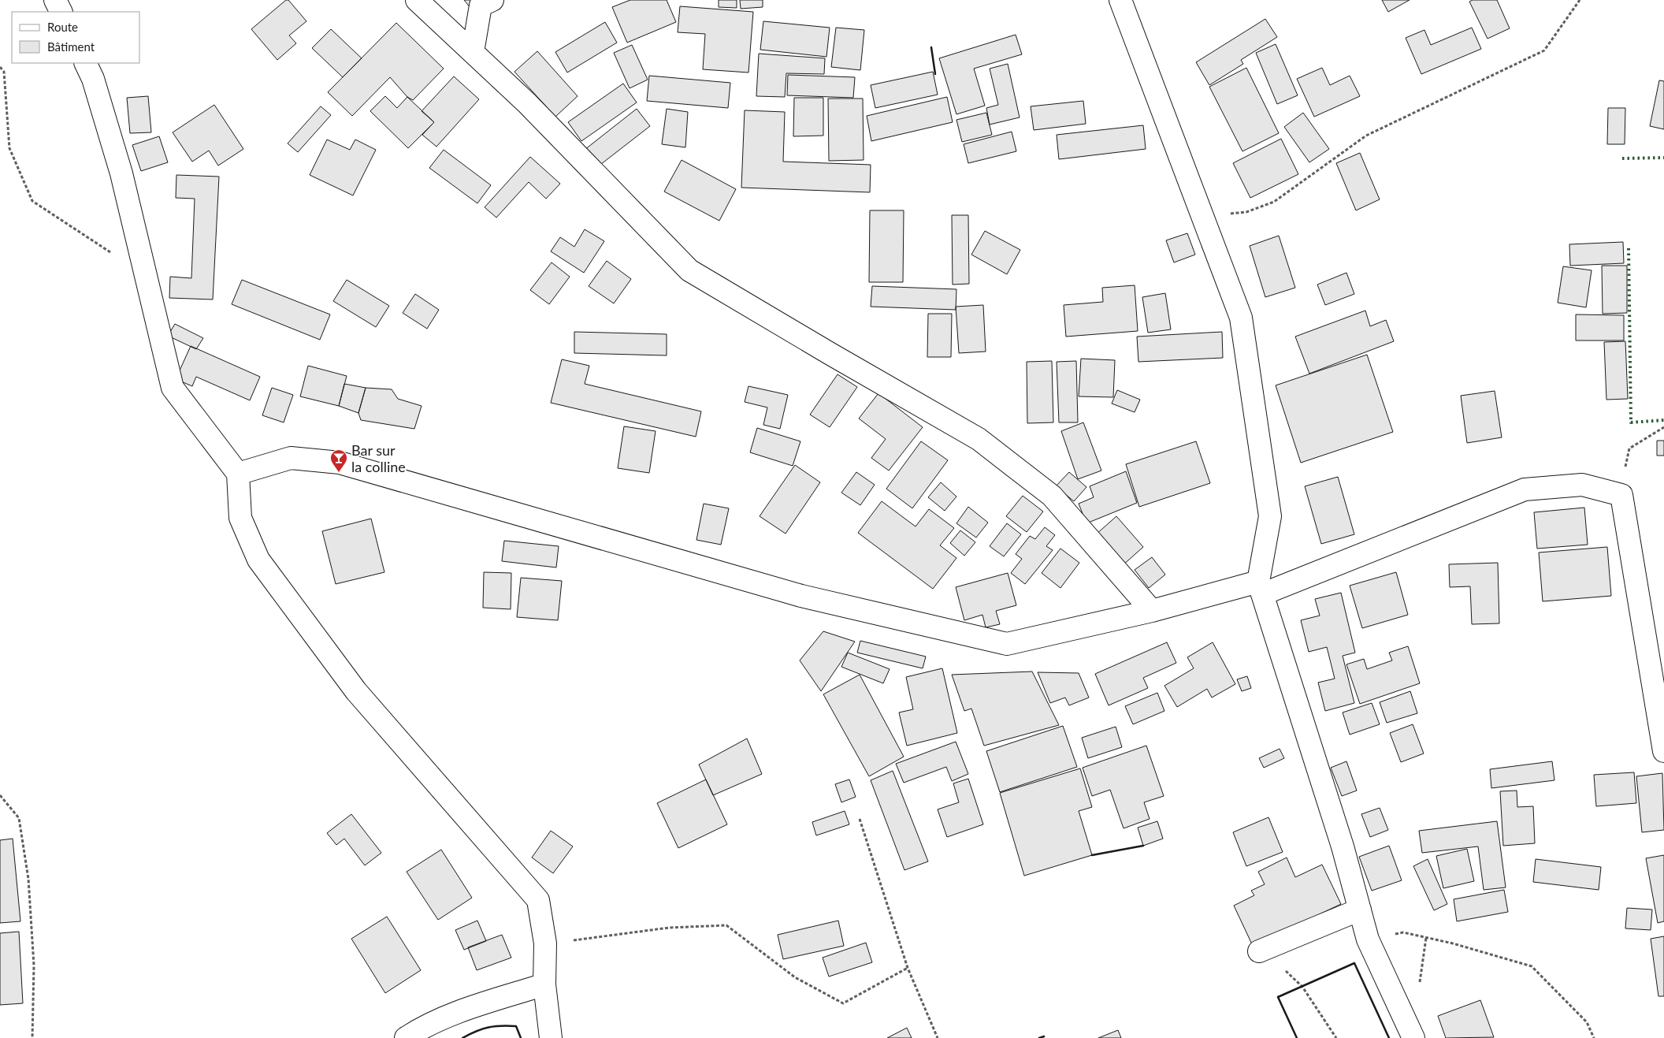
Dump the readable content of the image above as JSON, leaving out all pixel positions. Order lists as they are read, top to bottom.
{
  "places": {
    "bar": ["Bar sur la colline"]
  },
  "legend": ["Route", "Bâtiment"]
}
